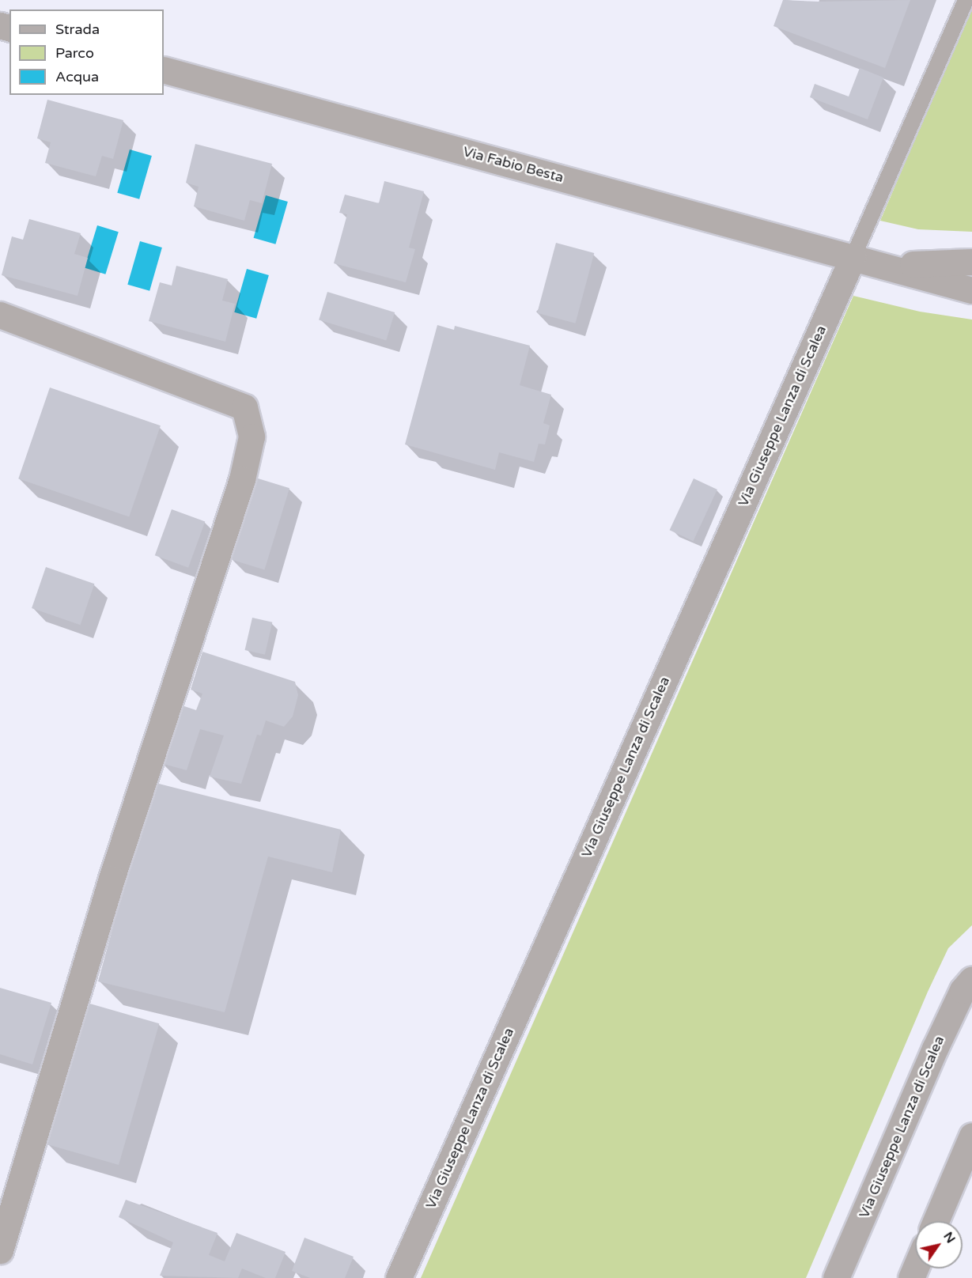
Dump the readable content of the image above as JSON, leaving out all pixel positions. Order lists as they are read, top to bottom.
{
  "streets": {
    "street": ["Via Fabio Besta", "Via Giuseppe Lanza di Scalea"]
  },
  "crossings": [
    ["Via Fabio Besta", "Via Giuseppe Lanza di Scalea"]
  ],
  "legend": ["Strada", "Parco", "Acqua"],
  "north": "top right"
}
